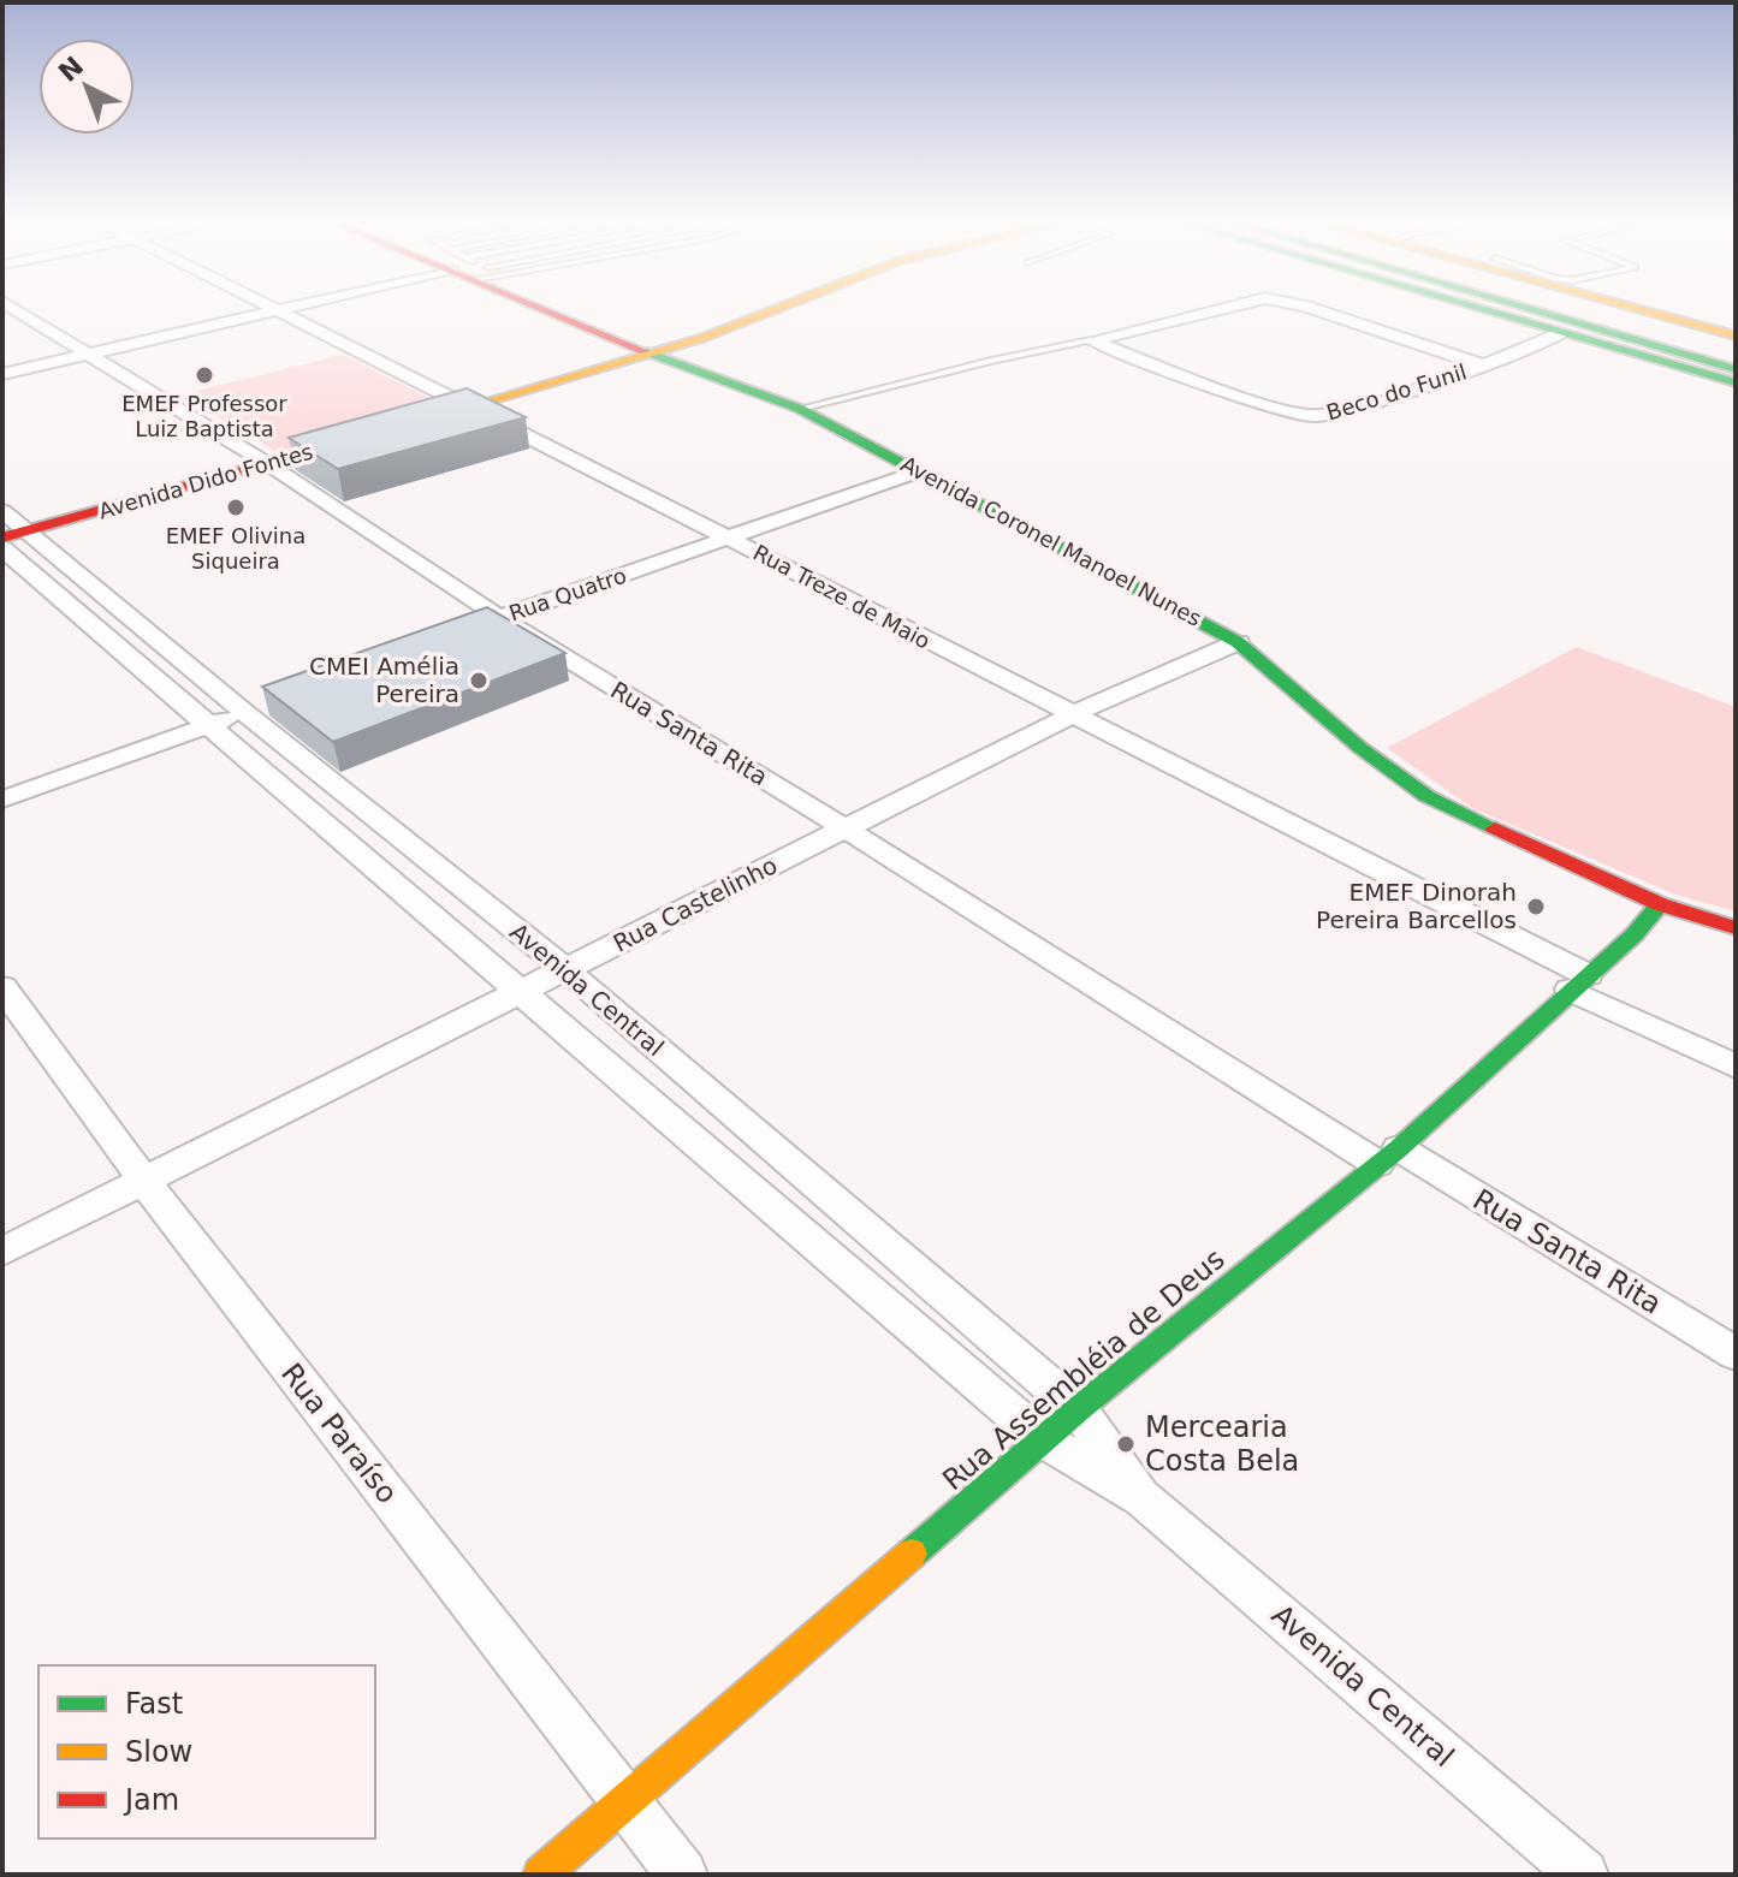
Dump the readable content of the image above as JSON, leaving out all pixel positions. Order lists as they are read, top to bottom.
{
  "streets": {
    "street": [
      "Beco do Funil",
      "Avenida Dido Fontes",
      "Avenida Coronel Manoel Nunes",
      "Rua Quatro",
      "Rua Treze de Maio",
      "Rua Santa Rita",
      "Rua Castelinho",
      "Avenida Central",
      "Rua Assembléia de Deus",
      "Rua Paraíso"
    ]
  },
  "crossings": [
    ["Beco do Funil", "Avenida Coronel Manoel Nunes"],
    ["Avenida Dido Fontes", "Rua Santa Rita"],
    ["Avenida Dido Fontes", "Avenida Central"],
    ["Avenida Coronel Manoel Nunes", "Rua Quatro"],
    ["Avenida Coronel Manoel Nunes", "Rua Castelinho"],
    ["Avenida Coronel Manoel Nunes", "Rua Assembléia de Deus"],
    ["Rua Quatro", "Rua Treze de Maio"],
    ["Rua Quatro", "Rua Santa Rita"],
    ["Rua Treze de Maio", "Rua Castelinho"],
    ["Rua Treze de Maio", "Rua Assembléia de Deus"],
    ["Rua Santa Rita", "Rua Castelinho"],
    ["Rua Santa Rita", "Rua Assembléia de Deus"],
    ["Rua Castelinho", "Avenida Central"],
    ["Rua Castelinho", "Rua Paraíso"],
    ["Avenida Central", "Rua Assembléia de Deus"],
    ["Rua Assembléia de Deus", "Rua Paraíso"]
  ],
  "places": [
    "EMEF Professor Luiz Baptista",
    "EMEF Olivina Siqueira",
    "CMEI Amélia Pereira",
    "EMEF Dinorah Pereira Barcellos",
    "Mercearia Costa Bela"
  ],
  "legend": ["Fast", "Slow", "Jam"],
  "north": "top left"
}
